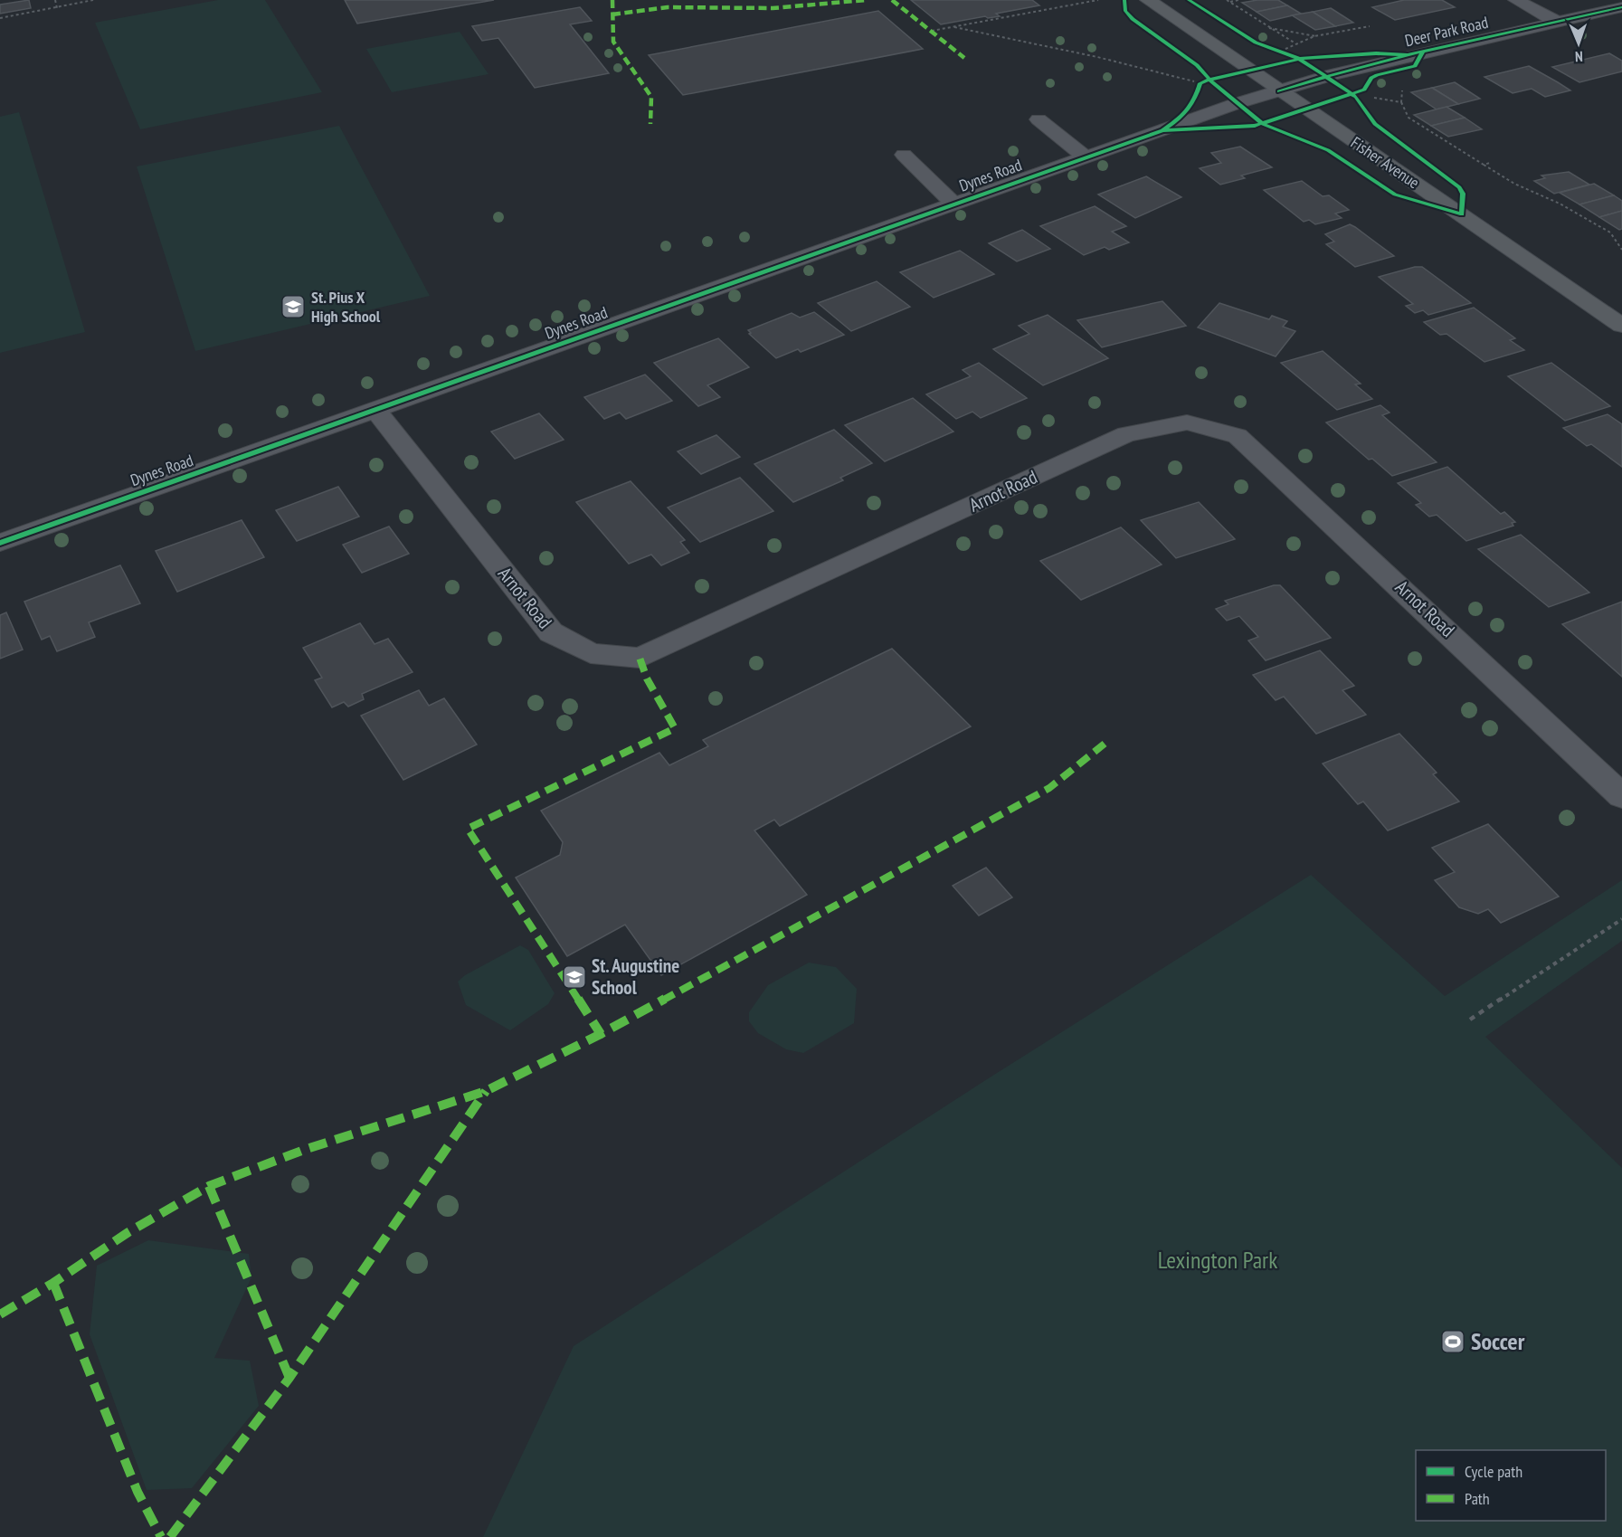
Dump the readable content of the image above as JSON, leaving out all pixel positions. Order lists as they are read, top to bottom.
{
  "streets": {
    "main road": ["Fisher Avenue"],
    "street": ["Deer Park Road", "Dynes Road", "Arnot Road"]
  },
  "crossings": [
    ["Deer Park Road", "Fisher Avenue"],
    ["Deer Park Road", "Dynes Road"],
    ["Fisher Avenue", "Dynes Road"],
    ["Dynes Road", "Arnot Road"]
  ],
  "parks": ["Lexington Park"],
  "places": {
    "school or university": ["St. Pius X High School", "St. Augustine School"],
    "sports": ["Soccer"]
  },
  "legend": ["Cycle path", "Path"],
  "north": "bottom"
}
